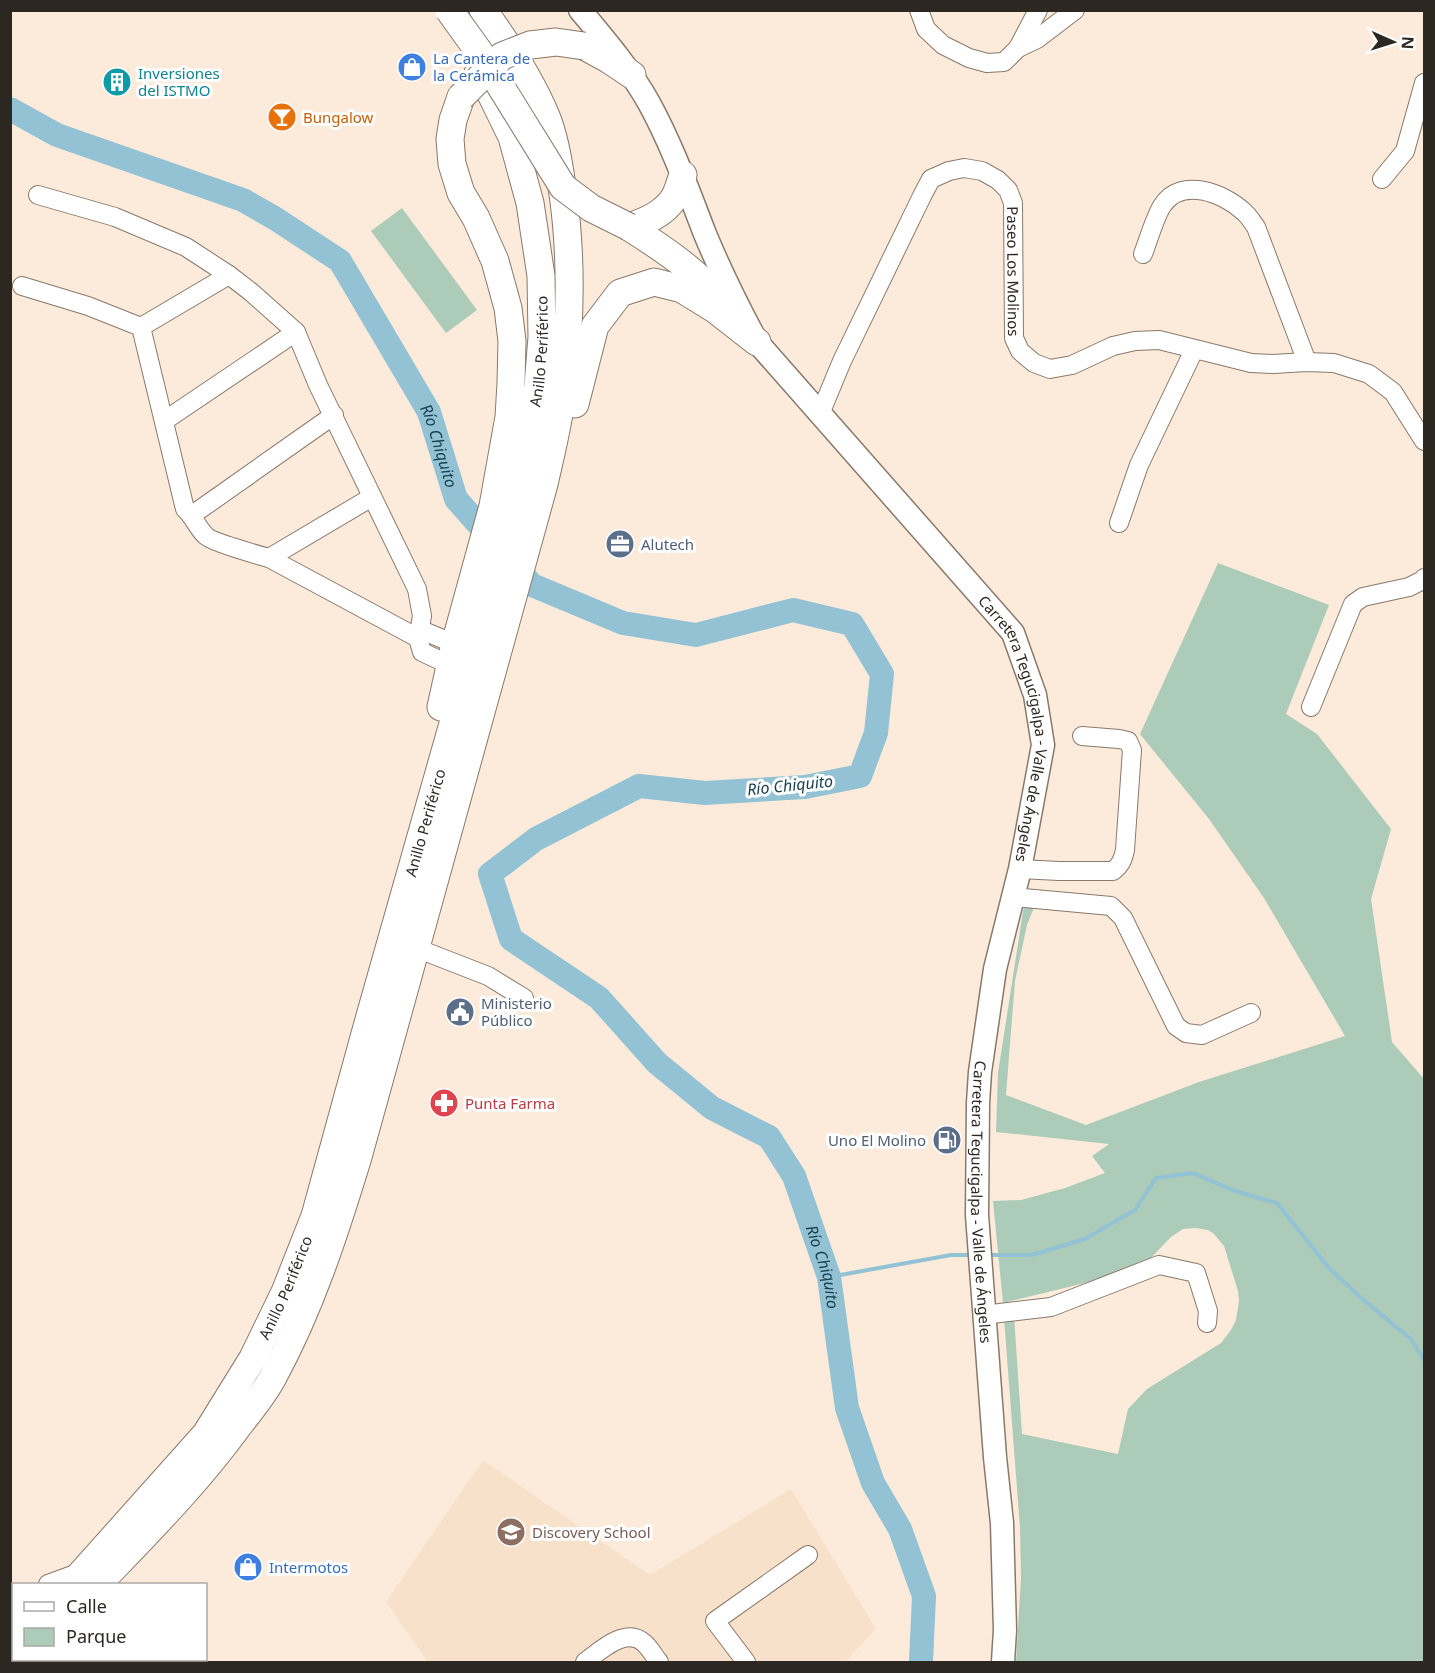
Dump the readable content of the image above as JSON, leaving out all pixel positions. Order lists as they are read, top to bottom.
{
  "streets": {
    "highway": ["Anillo Periférico"],
    "main road": ["Carretera Tegucigalpa - Valle de Ángeles"],
    "street": ["Paseo Los Molinos"]
  },
  "crossings": [
    ["Paseo Los Molinos", "Carretera Tegucigalpa - Valle de Ángeles"]
  ],
  "water": ["Río Chiquito"],
  "places": {
    "shop": ["La Cantera de la Cerámica", "Intermotos"],
    "building": ["Inversiones del ISTMO"],
    "bar": ["Bungalow"],
    "office": ["Alutech"],
    "public building": ["Ministerio Público"],
    "pharmacy": ["Punta Farma"],
    "fuel station": ["Uno El Molino"],
    "school or university": ["Discovery School"]
  },
  "legend": ["Calle", "Parque"],
  "north": "right"
}
